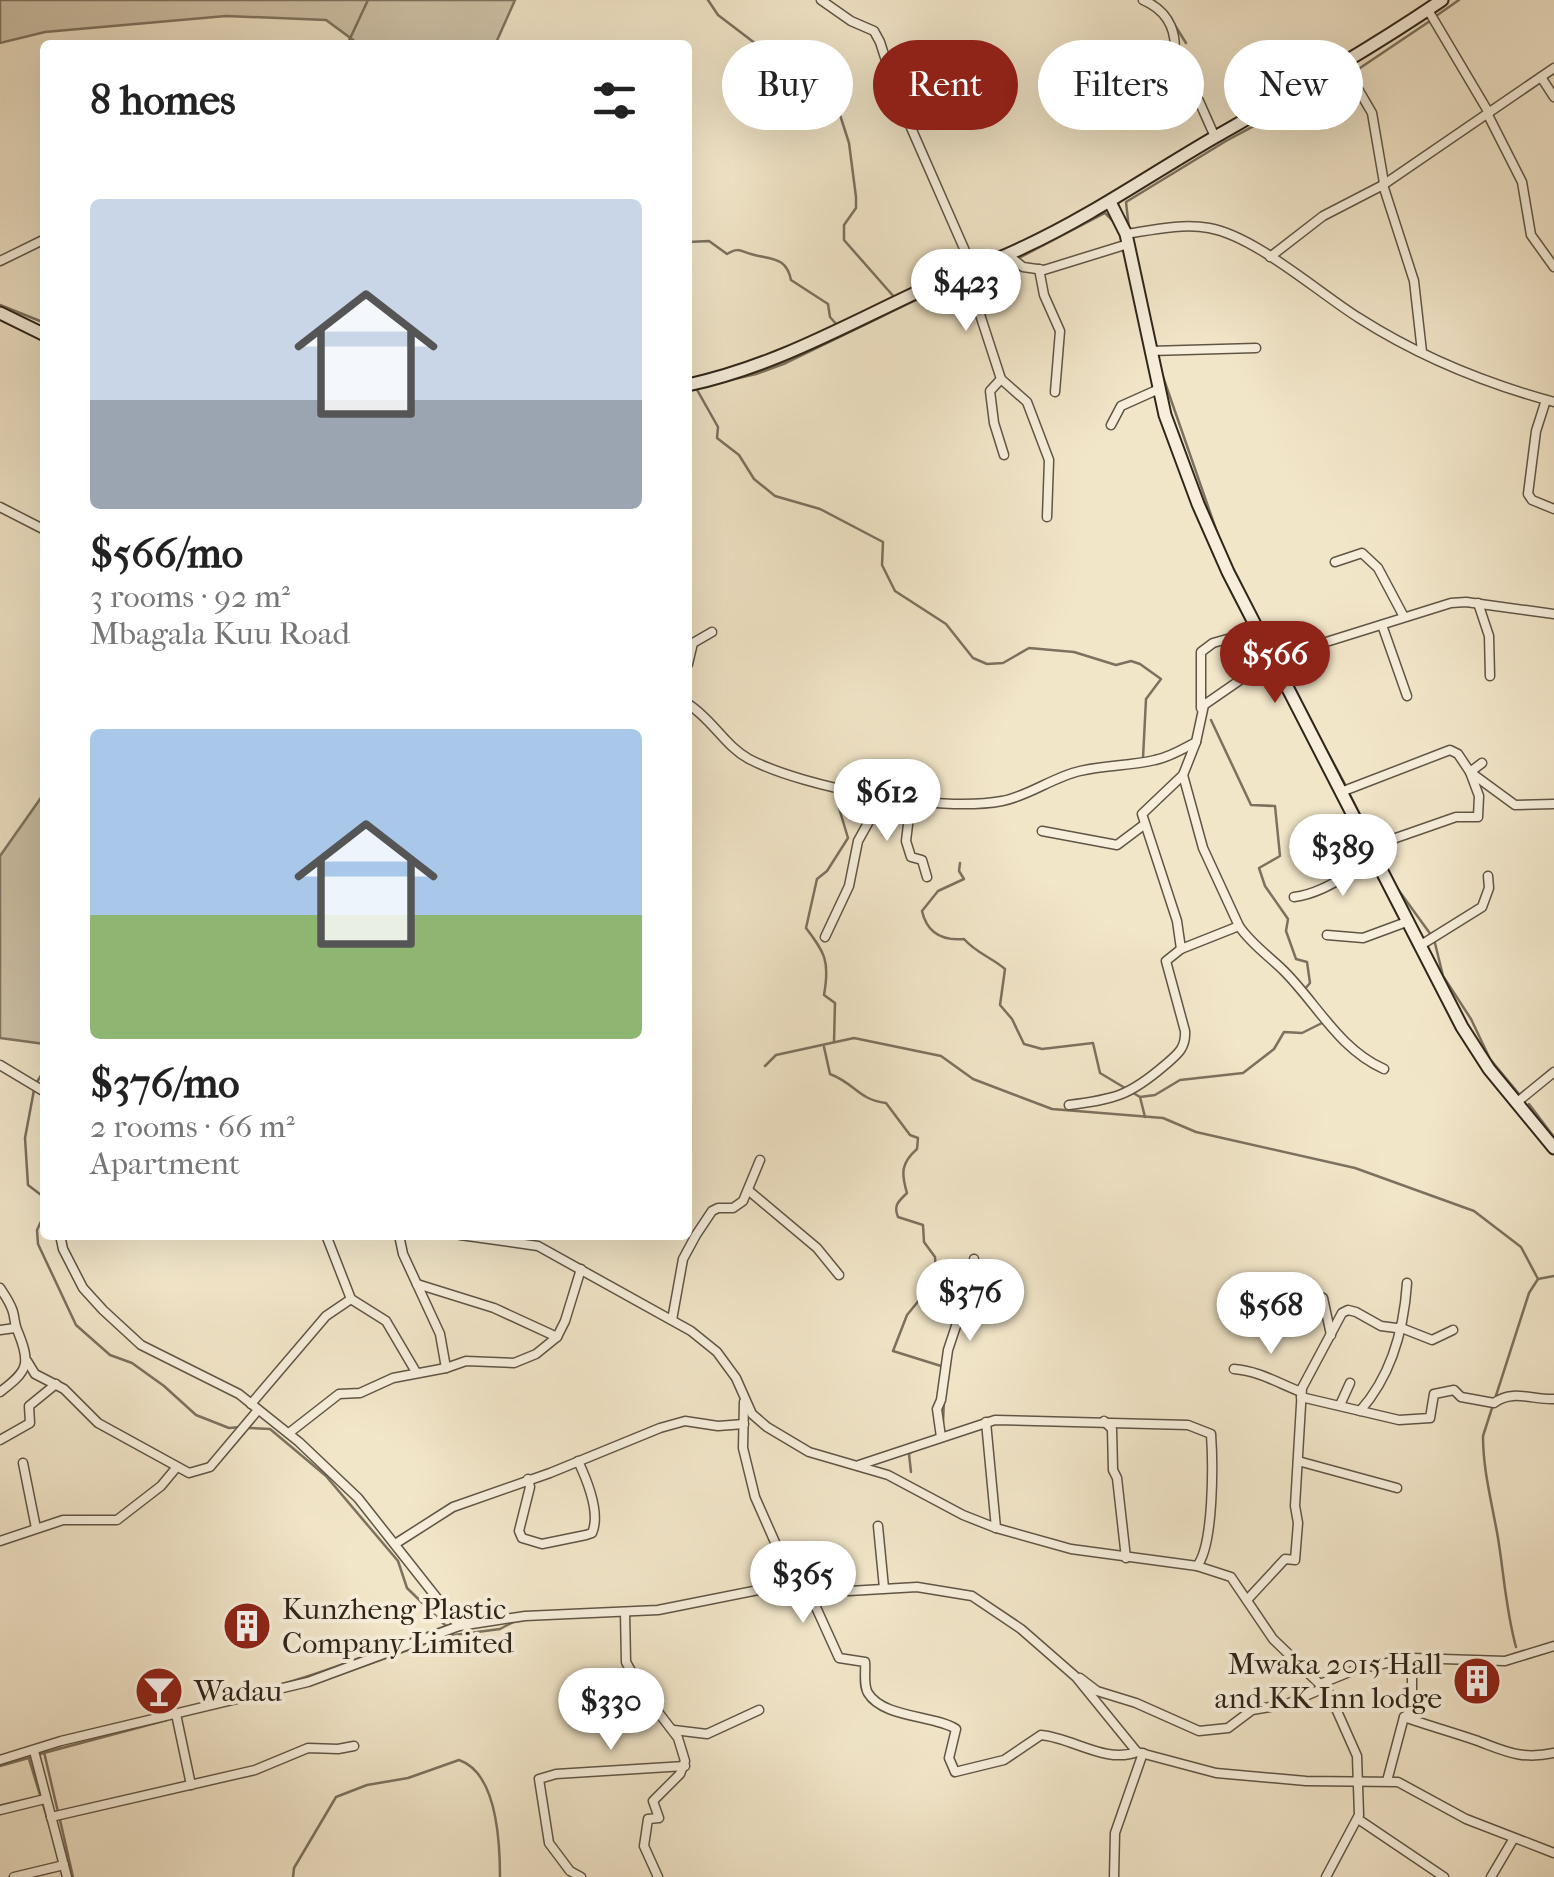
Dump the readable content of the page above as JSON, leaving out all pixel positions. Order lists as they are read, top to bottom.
{
  "places": {
    "building": ["Kunzheng Plastic Company Limited", "Mwaka 2015 Hall and KK Inn lodge"],
    "bar": ["Wadau"]
  },
  "page": {
    "chip": [
      "Buy",
      "Rent",
      "Filters",
      "New"
    ],
    "heading": "8 homes",
    "list": [
      {
        "name": "$566/mo",
        "note": "3 rooms · 92 m² · Mbagala Kuu Road"
      },
      {
        "name": "$376/mo",
        "note": "2 rooms · 66 m² · Apartment"
      }
    ],
    "price": [
      "$423",
      "$566",
      "$612",
      "$389",
      "$376",
      "$568",
      "$365",
      "$330"
    ]
  }
}
